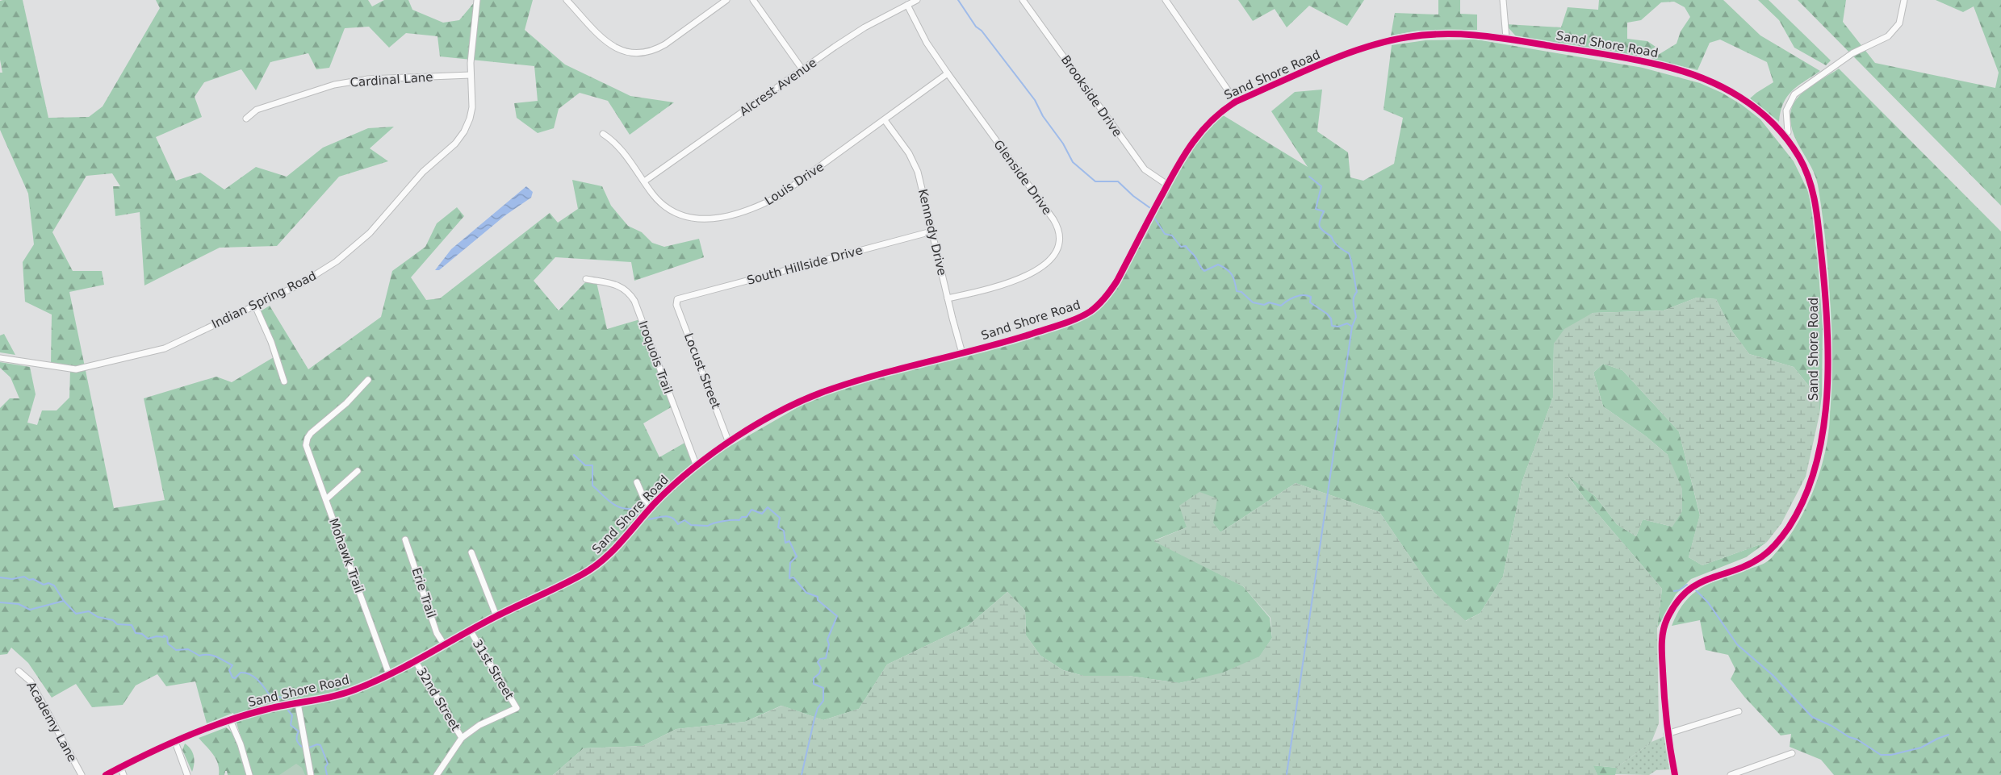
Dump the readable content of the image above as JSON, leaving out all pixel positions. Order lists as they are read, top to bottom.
{
  "streets": {
    "street": [
      "Sand Shore Road",
      "Cardinal Lane",
      "Alcrest Avenue",
      "Brookside Drive",
      "Glenside Drive",
      "Louis Drive",
      "Kennedy Drive",
      "South Hillside Drive",
      "Indian Spring Road",
      "Iroquois Trail",
      "Locust Street",
      "Mohawk Trail",
      "Erie Trail",
      "31st Street",
      "32nd Street",
      "Academy Lane"
    ]
  },
  "crossings": [
    ["Sand Shore Road", "Brookside Drive"],
    ["Sand Shore Road", "Kennedy Drive"],
    ["Sand Shore Road", "Iroquois Trail"],
    ["Sand Shore Road", "Locust Street"],
    ["Sand Shore Road", "Mohawk Trail"],
    ["Sand Shore Road", "Erie Trail"],
    ["Sand Shore Road", "31st Street"],
    ["Sand Shore Road", "32nd Street"],
    ["Cardinal Lane", "Indian Spring Road"],
    ["Alcrest Avenue", "Glenside Drive"],
    ["Alcrest Avenue", "Louis Drive"],
    ["Glenside Drive", "Louis Drive"],
    ["Glenside Drive", "Kennedy Drive"],
    ["Louis Drive", "Kennedy Drive"],
    ["Kennedy Drive", "South Hillside Drive"],
    ["South Hillside Drive", "Locust Street"],
    ["31st Street", "32nd Street"]
  ]
}
